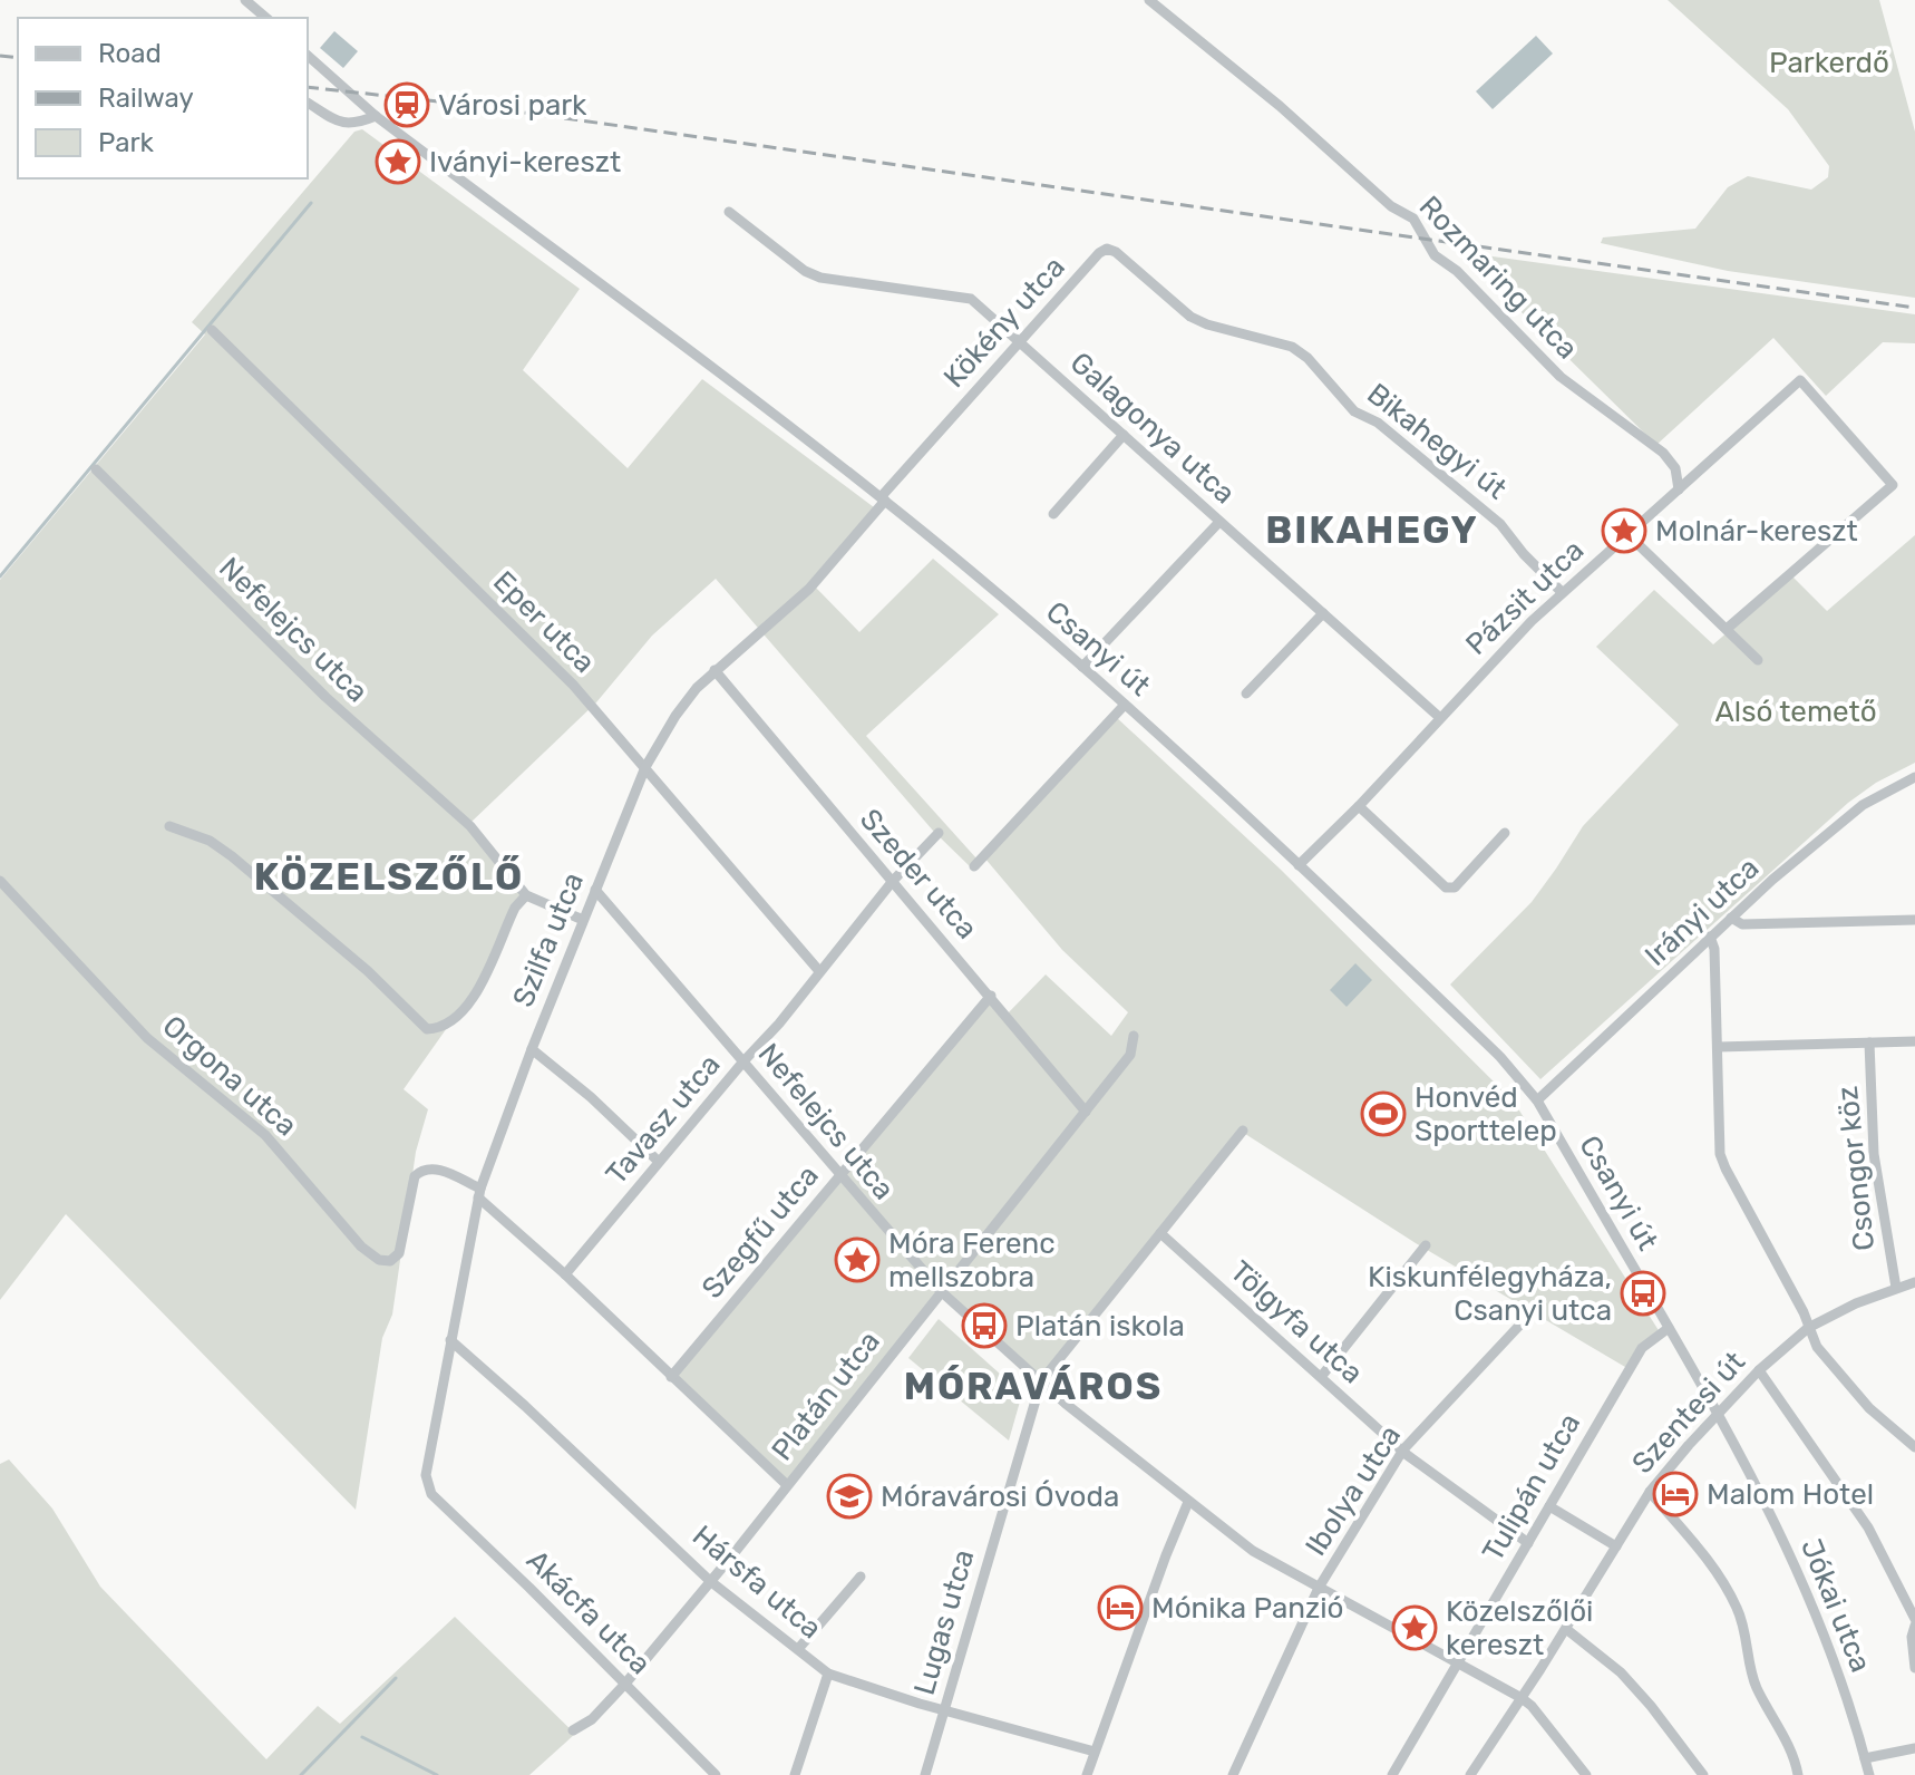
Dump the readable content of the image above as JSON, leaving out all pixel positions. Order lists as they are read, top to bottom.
{
  "streets": {
    "street": [
      "Rozmaring utca",
      "Kökény utca",
      "Galagonya utca",
      "Bikahegyi út",
      "Pázsit utca",
      "Eper utca",
      "Nefelejcs utca",
      "Csanyi út",
      "Szeder utca",
      "Irányi utca",
      "Szilfa utca",
      "Orgona utca",
      "Tavasz utca",
      "Csongor köz",
      "Szegfű utca",
      "Tölgyfa utca",
      "Platán utca",
      "Szentesi út",
      "Tulipán utca",
      "Ibolya utca",
      "Hársfa utca",
      "Jókai utca",
      "Akácfa utca",
      "Lugas utca"
    ]
  },
  "crossings": [
    ["Rozmaring utca", "Pázsit utca"],
    ["Kökény utca", "Galagonya utca"],
    ["Kökény utca", "Bikahegyi út"],
    ["Kökény utca", "Csanyi út"],
    ["Kökény utca", "Szilfa utca"],
    ["Galagonya utca", "Pázsit utca"],
    ["Bikahegyi út", "Pázsit utca"],
    ["Pázsit utca", "Csanyi út"],
    ["Eper utca", "Szilfa utca"],
    ["Eper utca", "Tavasz utca"],
    ["Nefelejcs utca", "Szilfa utca"],
    ["Nefelejcs utca", "Tavasz utca"],
    ["Nefelejcs utca", "Szegfű utca"],
    ["Nefelejcs utca", "Platán utca"],
    ["Nefelejcs utca", "Szentesi út"],
    ["Nefelejcs utca", "Tulipán utca"],
    ["Nefelejcs utca", "Ibolya utca"],
    ["Nefelejcs utca", "Lugas utca"],
    ["Csanyi út", "Irányi utca"],
    ["Csanyi út", "Szilfa utca"],
    ["Csanyi út", "Szentesi út"],
    ["Csanyi út", "Tulipán utca"],
    ["Csanyi út", "Jókai utca"],
    ["Szeder utca", "Szilfa utca"],
    ["Szeder utca", "Tavasz utca"],
    ["Szeder utca", "Szegfű utca"],
    ["Szeder utca", "Platán utca"],
    ["Szilfa utca", "Orgona utca"],
    ["Szilfa utca", "Hársfa utca"],
    ["Szilfa utca", "Akácfa utca"],
    ["Orgona utca", "Tavasz utca"],
    ["Orgona utca", "Szegfű utca"],
    ["Orgona utca", "Platán utca"],
    ["Csongor köz", "Szentesi út"],
    ["Tölgyfa utca", "Tulipán utca"],
    ["Tölgyfa utca", "Ibolya utca"],
    ["Tölgyfa utca", "Lugas utca"],
    ["Platán utca", "Hársfa utca"],
    ["Platán utca", "Akácfa utca"],
    ["Szentesi út", "Jókai utca"],
    ["Hársfa utca", "Lugas utca"]
  ],
  "districts": ["BIKAHEGY", "KÖZELSZŐLŐ", "MÓRAVÁROS"],
  "parks": ["Parkerdő", "Alsó temető"],
  "places": {
    "station": ["Városi park"],
    "place": [
      "Iványi-kereszt",
      "Molnár-kereszt",
      "Móra Ferenc mellszobra",
      "Közelszőlői kereszt"
    ],
    "sports": ["Honvéd Sporttelep"],
    "bus stop": ["Kiskunfélegyháza, Csanyi utca", "Platán iskola"],
    "hotel": ["Malom Hotel", "Mónika Panzió"],
    "school or university": ["Móravárosi Óvoda"]
  },
  "legend": ["Road", "Railway", "Park"]
}
